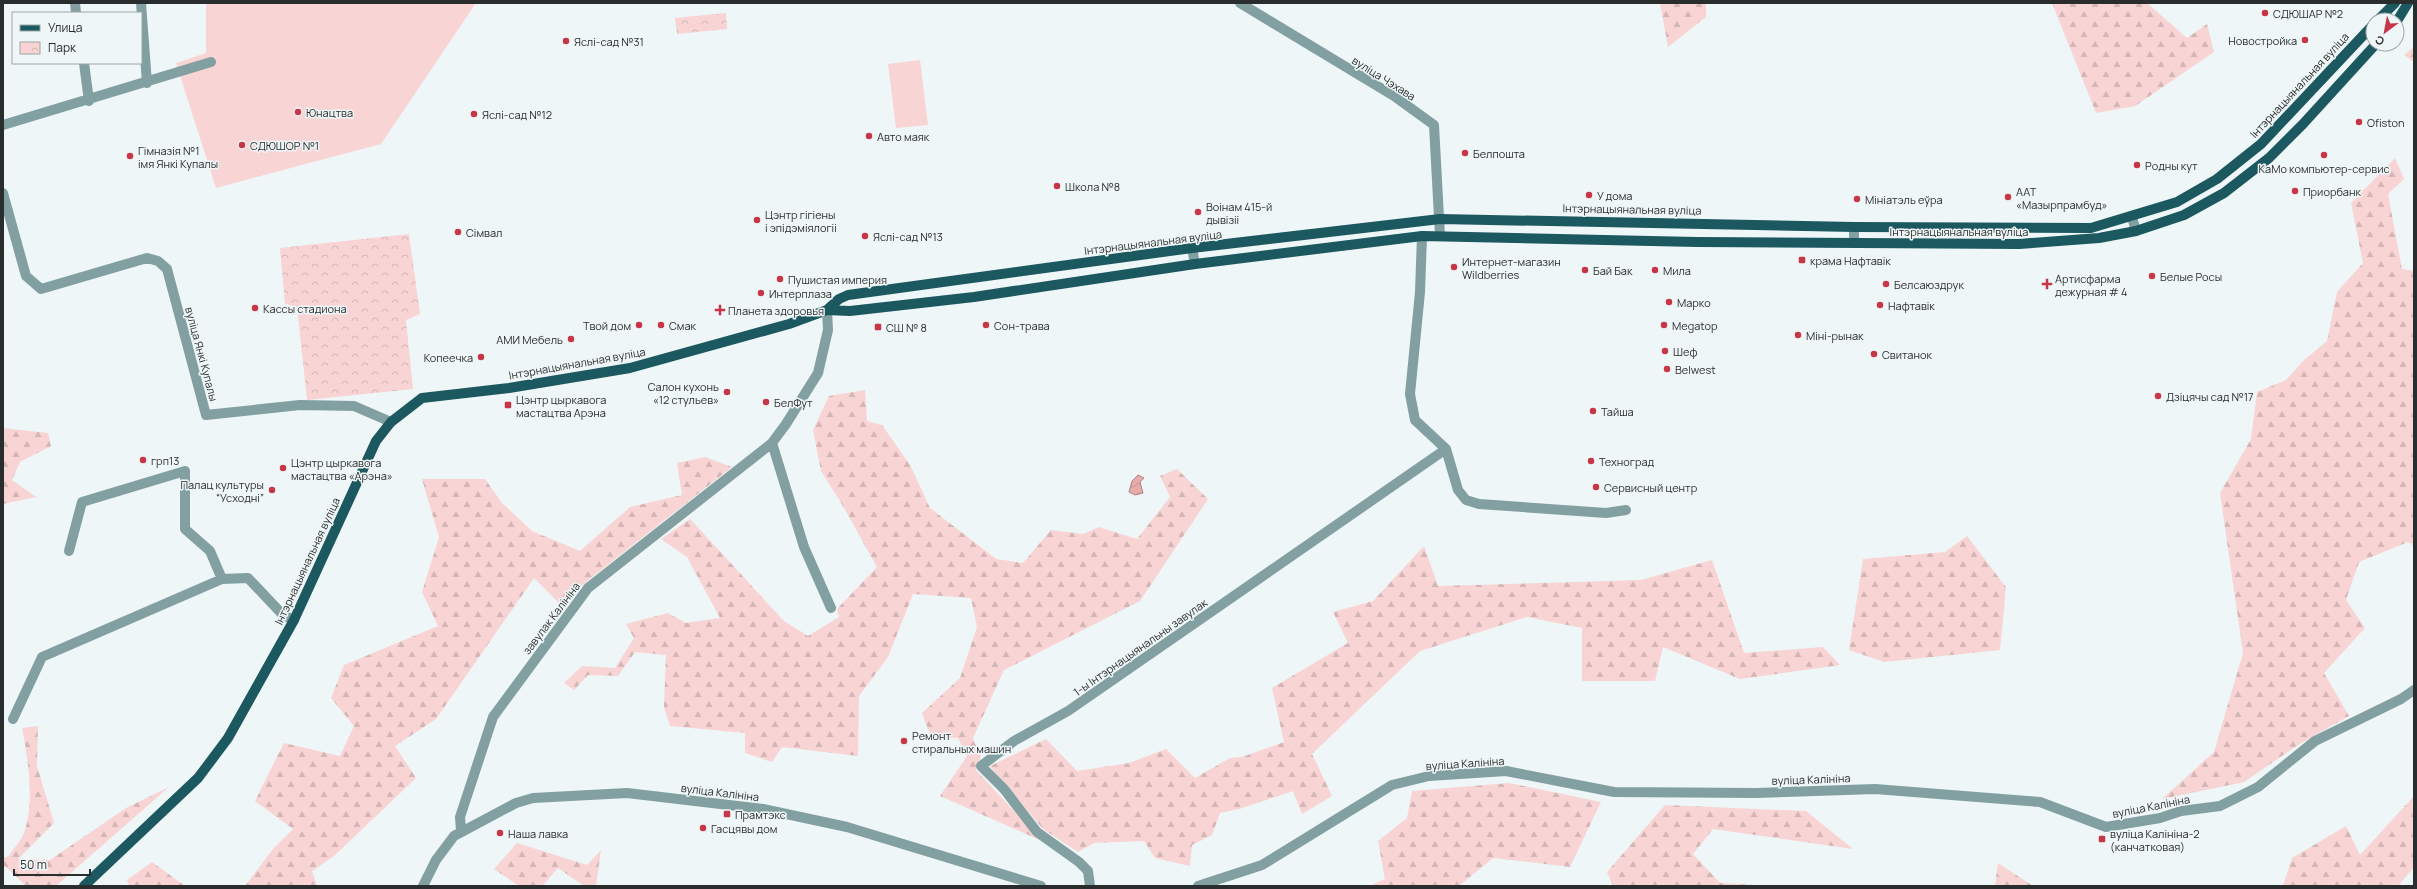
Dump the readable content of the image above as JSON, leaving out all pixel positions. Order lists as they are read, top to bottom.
{
  "streets": {
    "main road": ["Інтэрнацыянальная вуліца"],
    "street": [
      "вуліца Чэхава",
      "вуліца Янкі Купалы",
      "завулак Калініна",
      "1-ы Інтэрнацыянальны завулак",
      "вуліца Калініна"
    ]
  },
  "crossings": [
    ["вуліца Чэхава", "Інтэрнацыянальная вуліца"],
    ["Інтэрнацыянальная вуліца", "вуліца Янкі Купалы"],
    ["Інтэрнацыянальная вуліца", "завулак Калініна"],
    ["завулак Калініна", "вуліца Калініна"]
  ],
  "places": {
    "other": [
      "СДЮШАР №2",
      "Новостройка",
      "Яслі-сад №31",
      "Юнацтва",
      "Яслі-сад №12",
      "Ofiston",
      "Авто маяк",
      "СДЮШОР №1",
      "Белпошта",
      "КаМо компьютер-сервис",
      "Гімназія №1 імя Янкі Купалы",
      "Родны кут",
      "Школа №8",
      "Приорбанк",
      "У дома",
      "ААТ «Мазырпрамбуд»",
      "Мініатэль еўра",
      "Воінам 415-й дывізіі",
      "Цэнтр гігіены і эпідэміялогіі",
      "Сімвал",
      "Яслі-сад №13",
      "Интернет-магазин Wildberries",
      "Бай Бак",
      "Мила",
      "Белые Росы",
      "Пушистая империя",
      "Белсаюздрук",
      "Интерплаза",
      "Марко",
      "Нафтавік",
      "Кассы стадиона",
      "Твой дом",
      "Смак",
      "Сон-трава",
      "Megatop",
      "Міні-рынак",
      "АМИ Мебель",
      "Шеф",
      "Свитанок",
      "Копеечка",
      "Belwest",
      "Салон кухонь «12 стульев»",
      "Дзіцячы сад №17",
      "БелФут",
      "Тайша",
      "грп13",
      "Техноград",
      "Цэнтр цыркавога мастацтва «Арэна»",
      "Сервисный центр",
      "Палац культуры “Усходні”",
      "Ремонт стиральных машин",
      "Гасцявы дом",
      "Наша лавка"
    ],
    "transit": [
      "крама Нафтавік",
      "СШ № 8",
      "Цэнтр цыркавога мастацтва Арэна",
      "Прамтэкс",
      "вуліца Калініна-2 (канчатковая)"
    ],
    "health": ["Артисфарма дежурная # 4", "Планета здоровья"]
  },
  "legend": ["Улица", "Парк"],
  "scale_bar": "50 m",
  "north": "bottom left"
}
